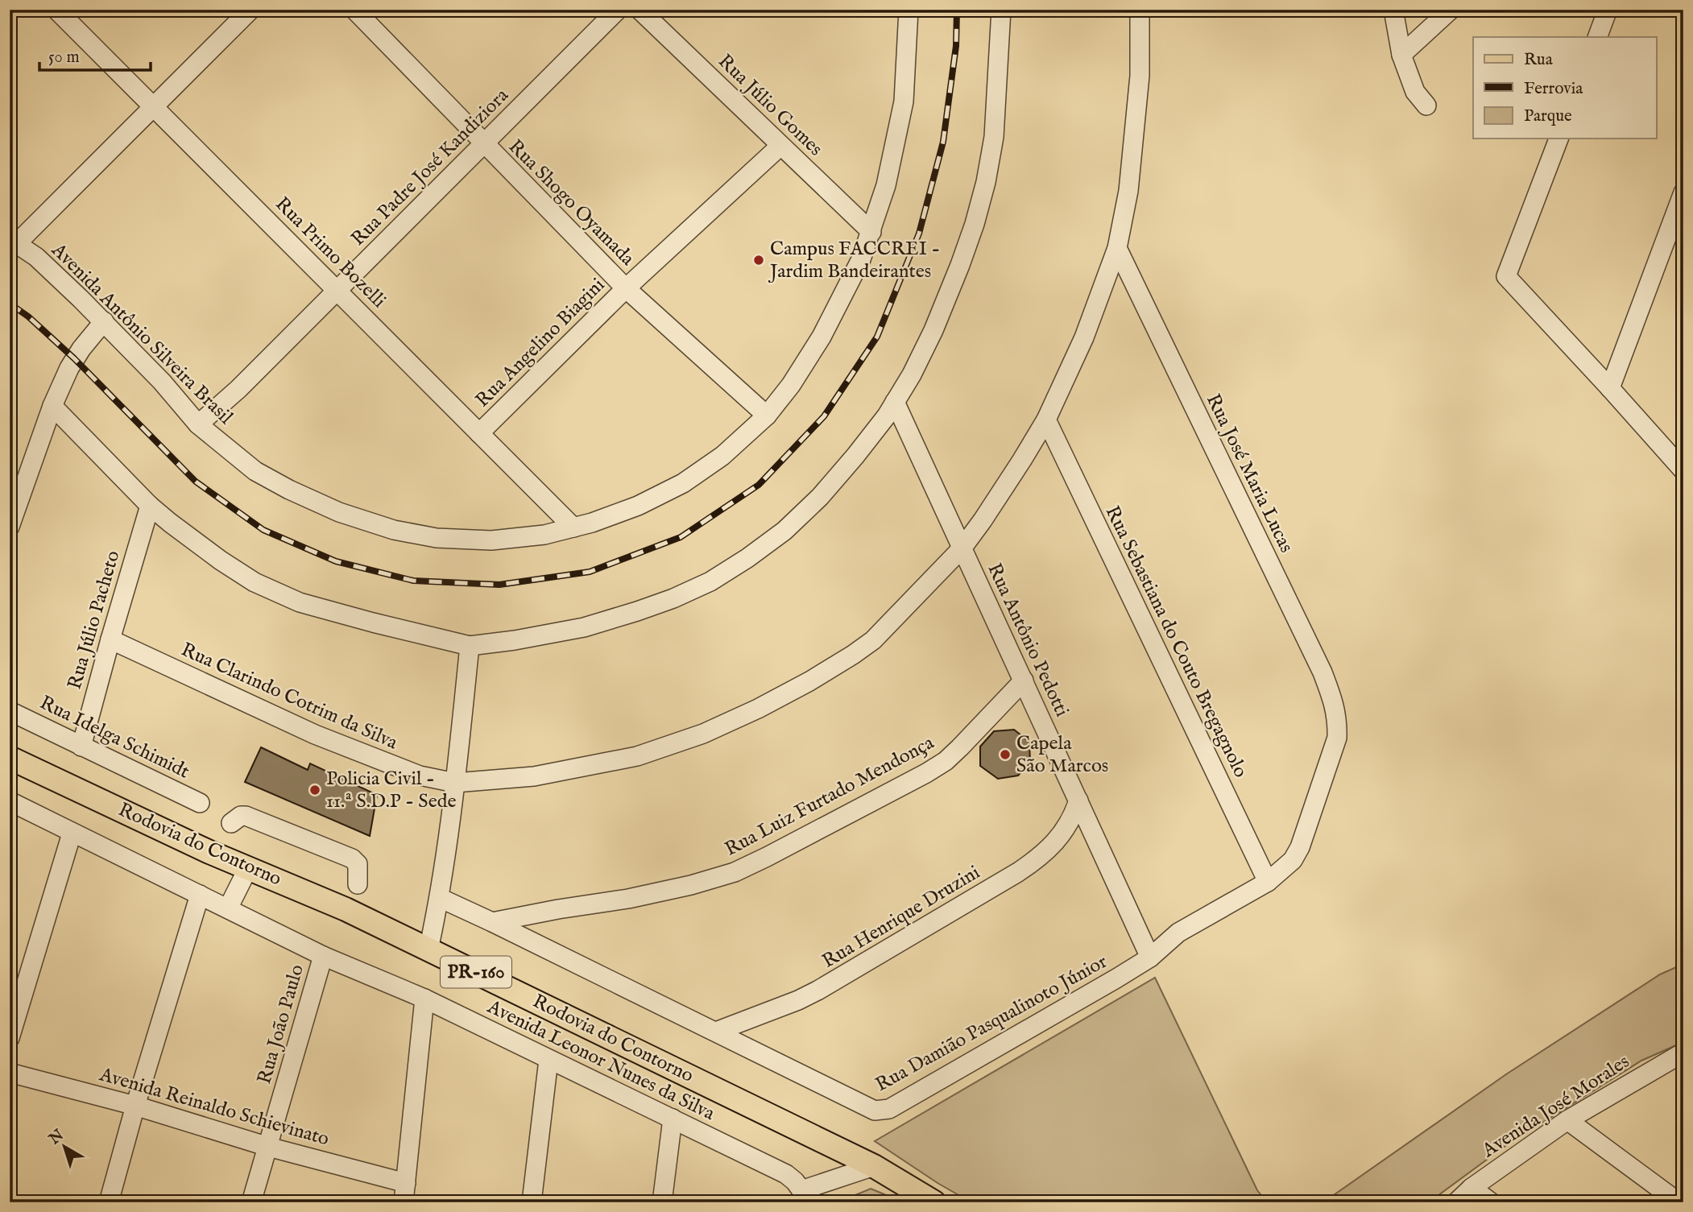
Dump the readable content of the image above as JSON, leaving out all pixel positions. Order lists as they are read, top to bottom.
{
  "streets": {
    "main road": ["Rodovia do Contorno", "PR-160"],
    "street": [
      "Rua Júlio Gomes",
      "Rua Padre José Kandiziora",
      "Rua Shogo Oyamada",
      "Rua Primo Bozelli",
      "Avenida Antônio Silveira Brasil",
      "Rua Angelino Biagini",
      "Rua José Maria Lucas",
      "Rua Júlio Pacheto",
      "Rua Antônio Pedotti",
      "Rua Sebastiana do Couto Bregagnolo",
      "Rua Clarindo Cotrim da Silva",
      "Rua Idelga Schimidt",
      "Rua Luiz Furtado Mendonça",
      "Rua Henrique Druzini",
      "Rua Damião Pasqualinoto Júnior",
      "Rua João Paulo",
      "Avenida Leonor Nunes da Silva",
      "Avenida José Morales",
      "Avenida Reinaldo Schievinato"
    ]
  },
  "crossings": [
    ["Rua Júlio Gomes", "Avenida Antônio Silveira Brasil"],
    ["Rua Júlio Gomes", "Rua Angelino Biagini"],
    ["Rua Padre José Kandiziora", "Rua Shogo Oyamada"],
    ["Rua Padre José Kandiziora", "Rua Primo Bozelli"],
    ["Rua Padre José Kandiziora", "Avenida Antônio Silveira Brasil"],
    ["Rua Shogo Oyamada", "Avenida Antônio Silveira Brasil"],
    ["Rua Shogo Oyamada", "Rua Angelino Biagini"],
    ["Rua Primo Bozelli", "Avenida Antônio Silveira Brasil"],
    ["Rua Primo Bozelli", "Rua Angelino Biagini"],
    ["Rua José Maria Lucas", "Rua Clarindo Cotrim da Silva"],
    ["Rua José Maria Lucas", "Rua Damião Pasqualinoto Júnior"],
    ["Rua Júlio Pacheto", "Rua Clarindo Cotrim da Silva"],
    ["Rua Júlio Pacheto", "Rua Idelga Schimidt"],
    ["Rua Antônio Pedotti", "Rua Clarindo Cotrim da Silva"],
    ["Rua Antônio Pedotti", "Rua Luiz Furtado Mendonça"],
    ["Rua Antônio Pedotti", "Rua Henrique Druzini"],
    ["Rua Antônio Pedotti", "Rua Damião Pasqualinoto Júnior"],
    ["Rua Sebastiana do Couto Bregagnolo", "Rua Clarindo Cotrim da Silva"],
    ["Rua Sebastiana do Couto Bregagnolo", "Rua Damião Pasqualinoto Júnior"],
    ["Rua Luiz Furtado Mendonça", "Rua Damião Pasqualinoto Júnior"],
    ["Rua Henrique Druzini", "Rua Damião Pasqualinoto Júnior"],
    ["Rua João Paulo", "Avenida Leonor Nunes da Silva"],
    ["Rua João Paulo", "Avenida Reinaldo Schievinato"]
  ],
  "places": ["Campus FACCREI - Jardim Bandeirantes", "Capela São Marcos", "Policia Civil - 11.ª S.D.P - Sede"],
  "legend": ["Rua", "Ferrovia", "Parque"],
  "scale_bar": "50 m",
  "north": "top left"
}
